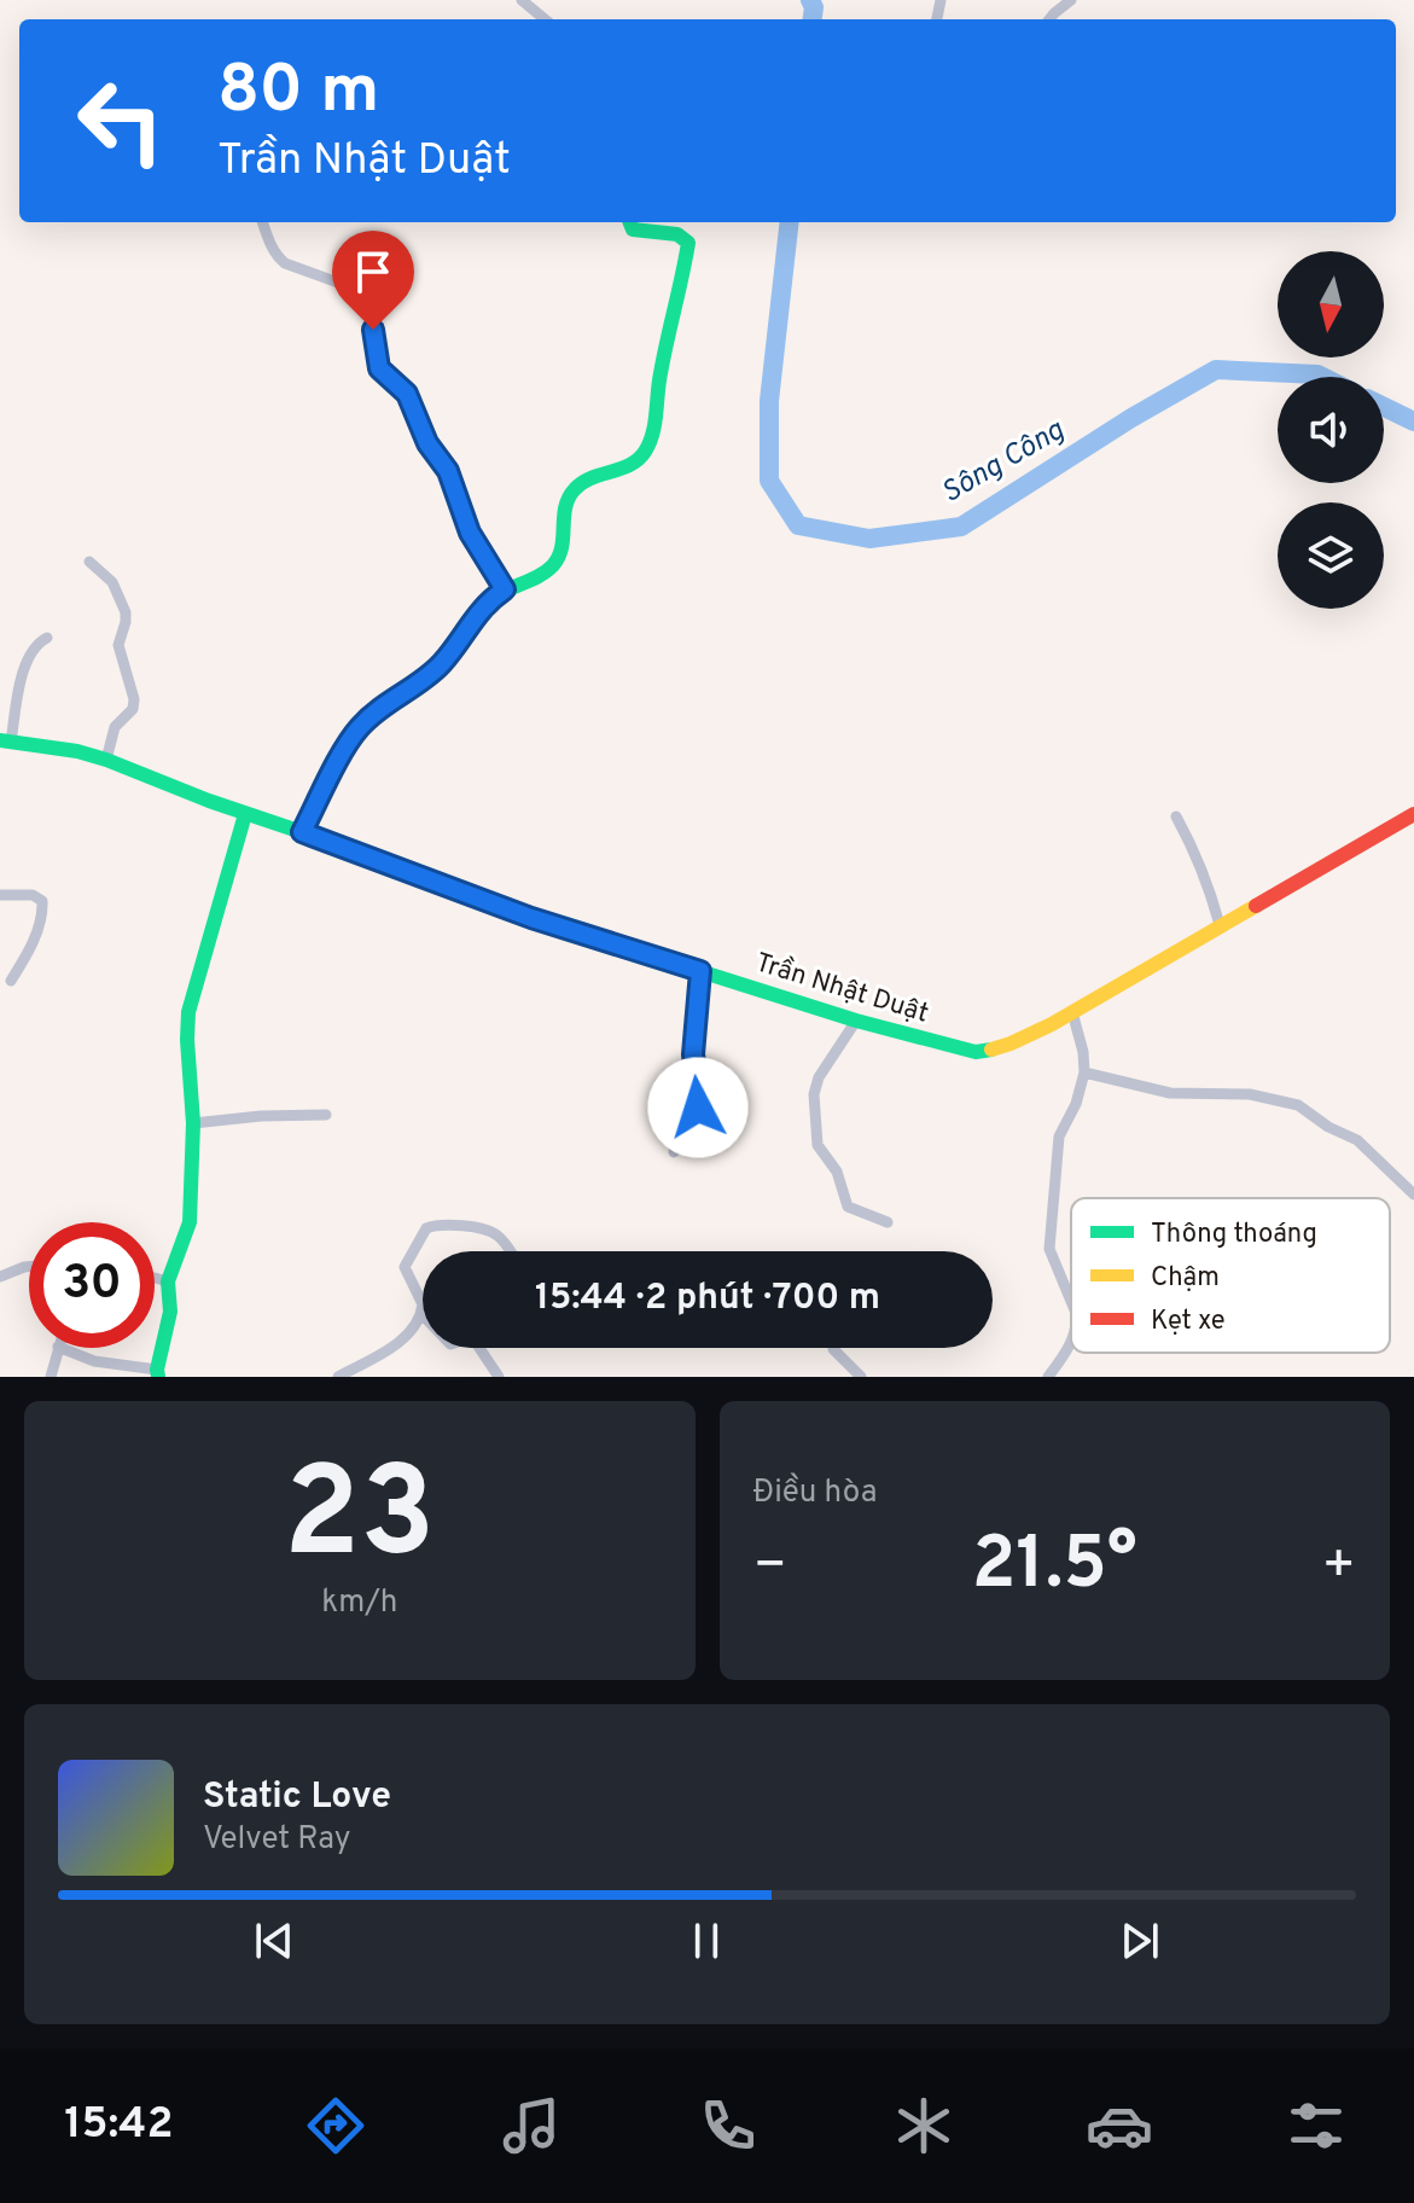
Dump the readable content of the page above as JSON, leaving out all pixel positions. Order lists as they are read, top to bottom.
{
  "streets": {
    "main road": ["Trần Nhật Duật"]
  },
  "water": ["Sông Công"],
  "legend": ["Thông thoáng", "Chậm", "Kẹt xe"],
  "north": "bottom",
  "page": {
    "turn": ["80 m", "Trần Nhật Duật"],
    "limit": "30",
    "trip": "15:44 · 2 phút · 700 m",
    "tile": [
      ["23", "km/h"],
      "Điều hòa"
    ],
    "heat": ["−", "21.5°", "+"],
    "song": ["Static Love", "Velvet Ray"],
    "tabs": "15:42"
  }
}
